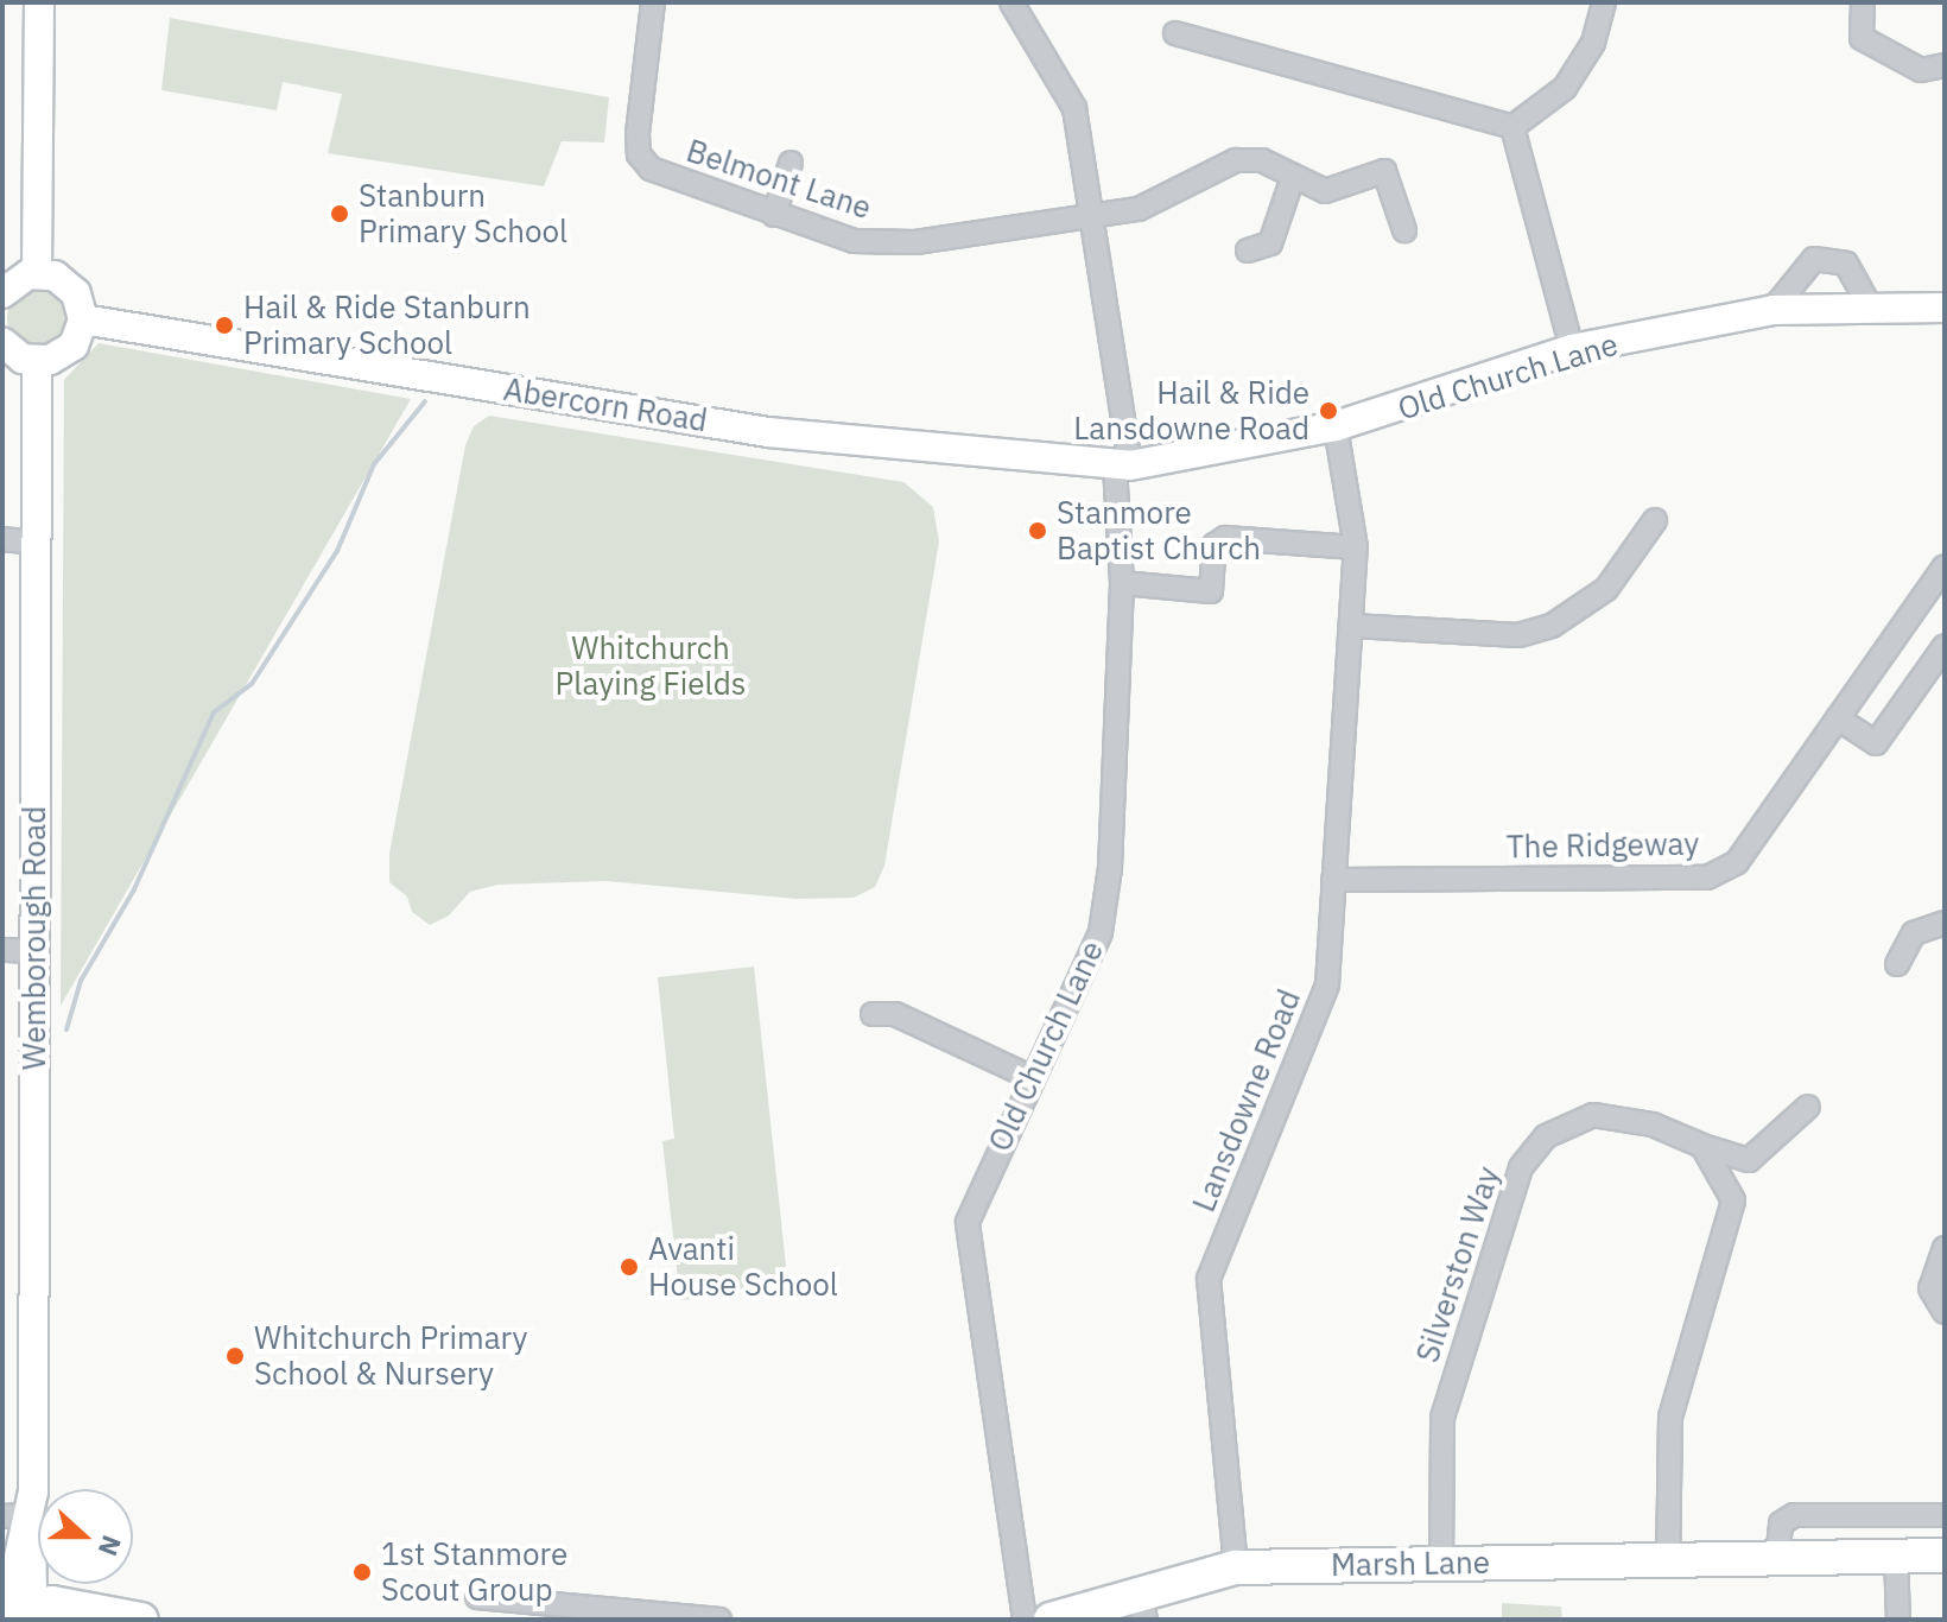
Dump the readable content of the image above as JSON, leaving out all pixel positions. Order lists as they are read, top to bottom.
{
  "streets": {
    "main road": ["Marsh Lane"],
    "street": [
      "Belmont Lane",
      "Old Church Lane",
      "Abercorn Road",
      "The Ridgeway",
      "Wemborough Road",
      "Lansdowne Road",
      "Silverston Way"
    ]
  },
  "crossings": [
    ["Old Church Lane", "Abercorn Road"],
    ["Old Church Lane", "Lansdowne Road"],
    ["The Ridgeway", "Lansdowne Road"],
    ["Lansdowne Road", "Marsh Lane"],
    ["Silverston Way", "Marsh Lane"]
  ],
  "parks": ["Whitchurch Playing Fields"],
  "places": [
    "Stanburn Primary School",
    "Hail & Ride Stanburn Primary School",
    "Hail & Ride Lansdowne Road",
    "Stanmore Baptist Church",
    "Avanti House School",
    "Whitchurch Primary School & Nursery",
    "1st Stanmore Scout Group"
  ],
  "north": "right"
}
